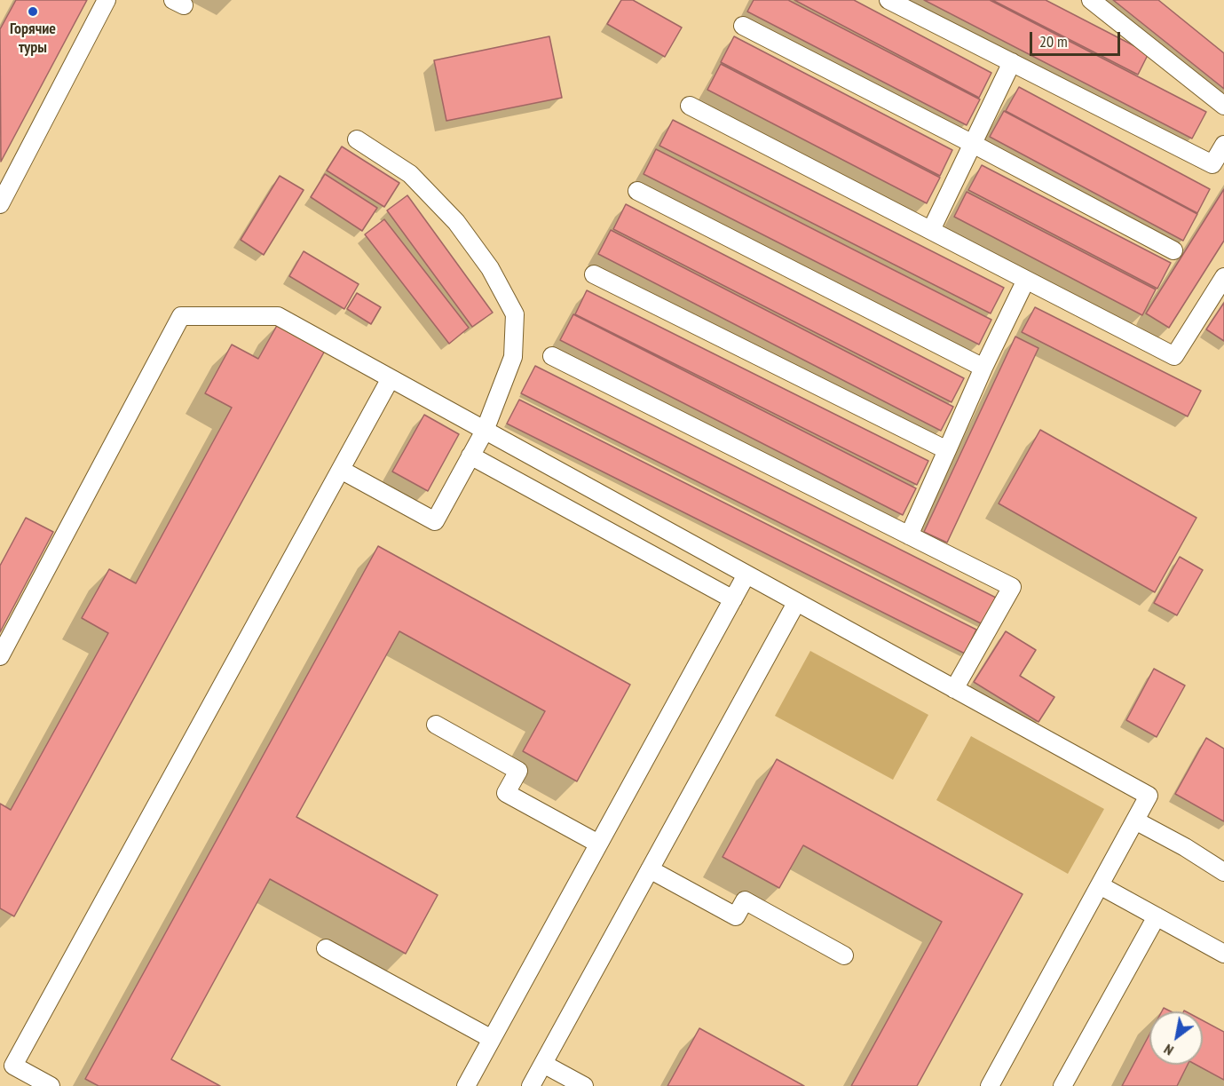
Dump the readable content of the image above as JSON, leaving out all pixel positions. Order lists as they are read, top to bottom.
{
  "places": ["Горячие туры"],
  "scale_bar": "20 m",
  "north": "bottom left"
}
